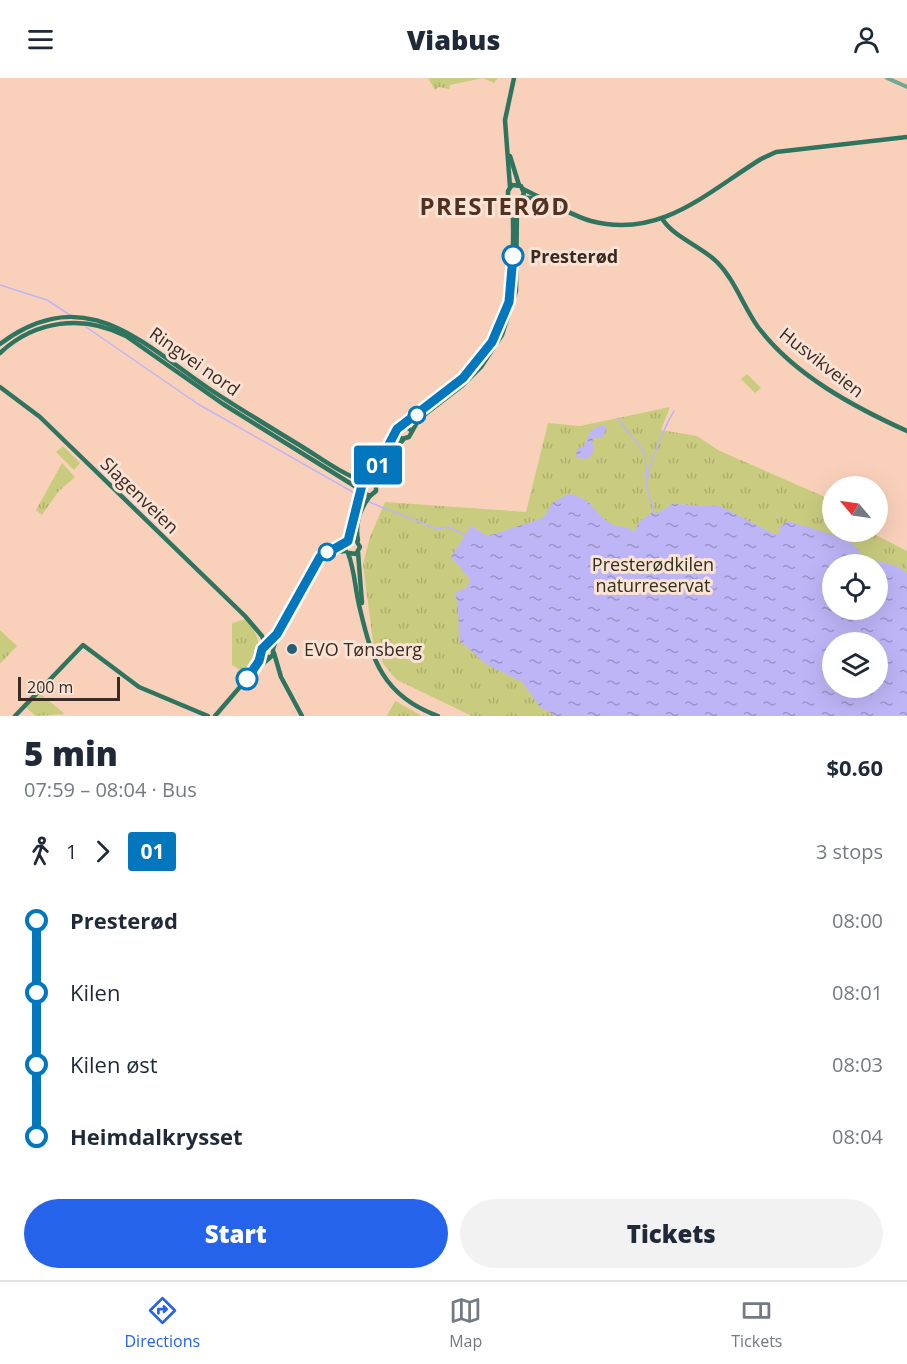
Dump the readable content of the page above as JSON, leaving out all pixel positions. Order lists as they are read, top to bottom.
{
  "streets": {
    "main road": ["Ringvei nord", "Husvikveien", "Slagenveien"]
  },
  "districts": ["PRESTERØD"],
  "parks": ["Presterødkilen naturreservat"],
  "places": ["Presterød", "EVO Tønsberg"],
  "lines": ["bus line 01"],
  "scale_bar": "200 m",
  "north": "top left",
  "page": {
    "header": "Viabus",
    "on_map": "01",
    "scale": "200 m",
    "heading": ["5 min", "07:59 – 08:04 · Bus", "$0.60"],
    "legs": ["1", "01", "3 stops"],
    "list": [
      {
        "name": "Presterød",
        "value": "08:00"
      },
      {
        "name": "Kilen",
        "value": "08:01"
      },
      {
        "name": "Kilen øst",
        "value": "08:03"
      },
      {
        "name": "Heimdalkrysset",
        "value": "08:04"
      }
    ],
    "buttons": ["Start", "Tickets"],
    "tabs": ["Directions", "Map", "Tickets"]
  }
}
